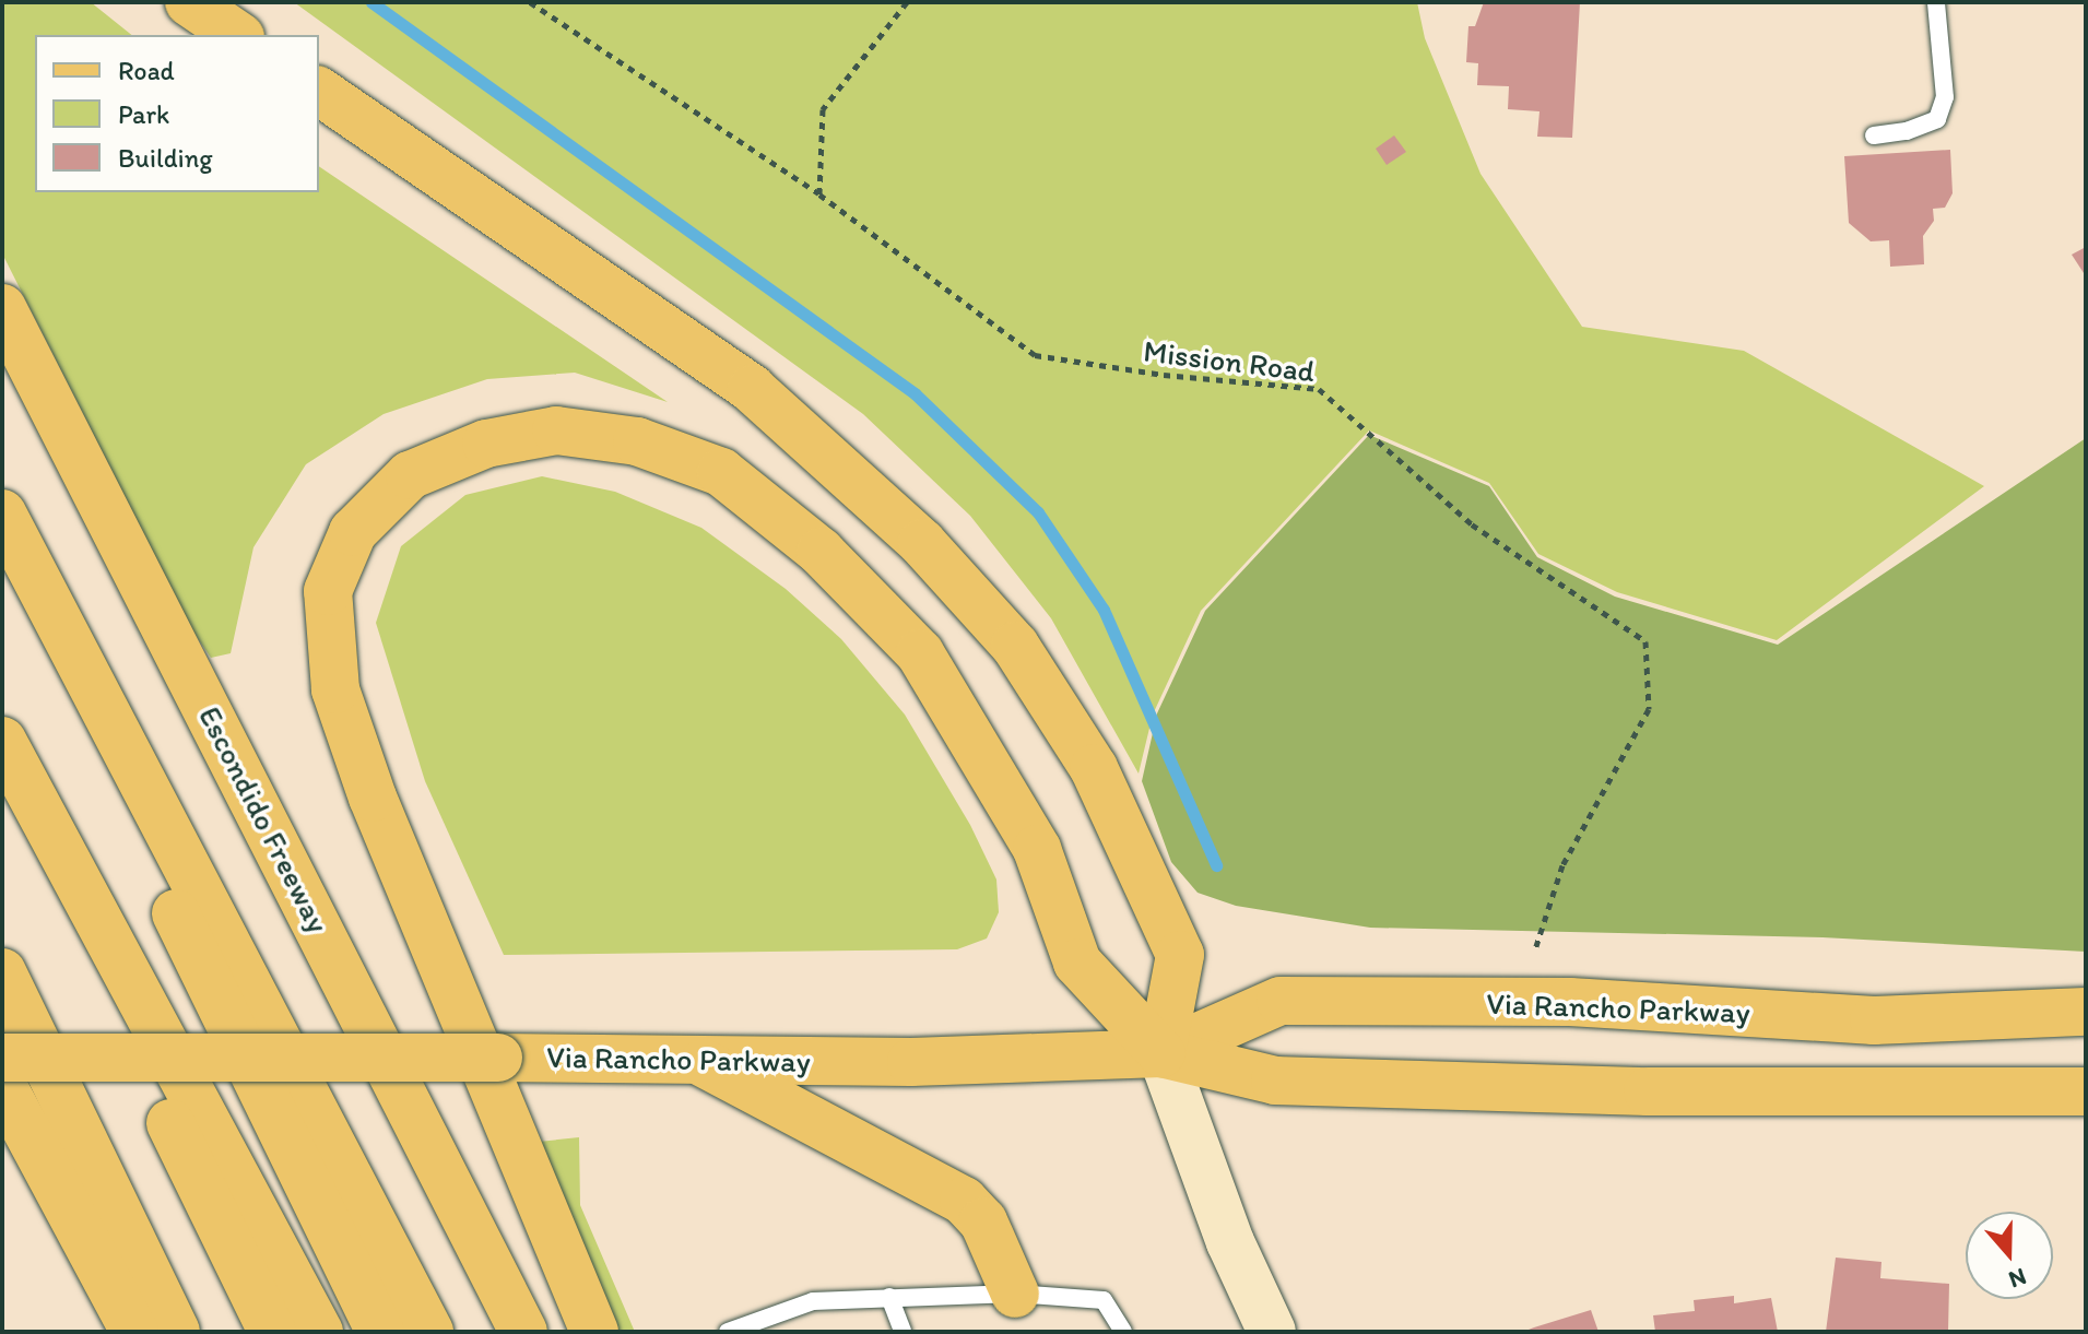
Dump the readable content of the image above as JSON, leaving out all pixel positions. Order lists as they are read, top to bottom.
{
  "streets": {
    "main road": ["Escondido Freeway", "Via Rancho Parkway"],
    "path": ["Mission Road"]
  },
  "legend": ["Road", "Park", "Building"],
  "north": "bottom"
}
